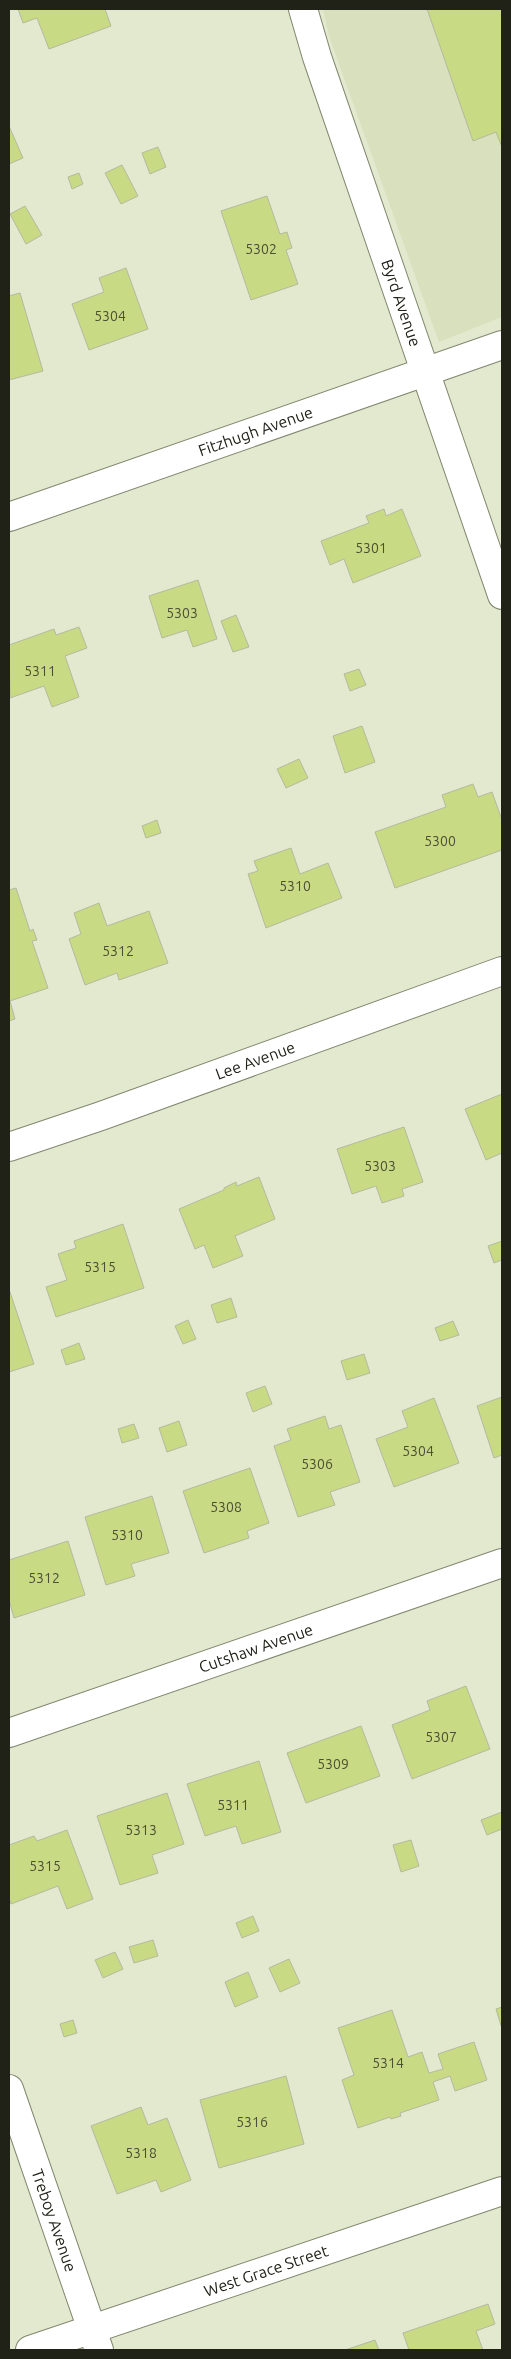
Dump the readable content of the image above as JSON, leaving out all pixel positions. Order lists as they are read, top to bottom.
{
  "streets": {
    "street": [
      "Byrd Avenue",
      "Fitzhugh Avenue",
      "Lee Avenue",
      "Cutshaw Avenue",
      "Treboy Avenue",
      "West Grace Street"
    ]
  },
  "crossings": [
    ["Byrd Avenue", "Fitzhugh Avenue"],
    ["Treboy Avenue", "West Grace Street"]
  ],
  "house_numbers": [
    "5302",
    "5304",
    "5301",
    "5303",
    "5311",
    "5300",
    "5310",
    "5312",
    "5303",
    "5315",
    "5304",
    "5306",
    "5308",
    "5310",
    "5312",
    "5307",
    "5309",
    "5311",
    "5313",
    "5315",
    "5314",
    "5316",
    "5318"
  ]
}
